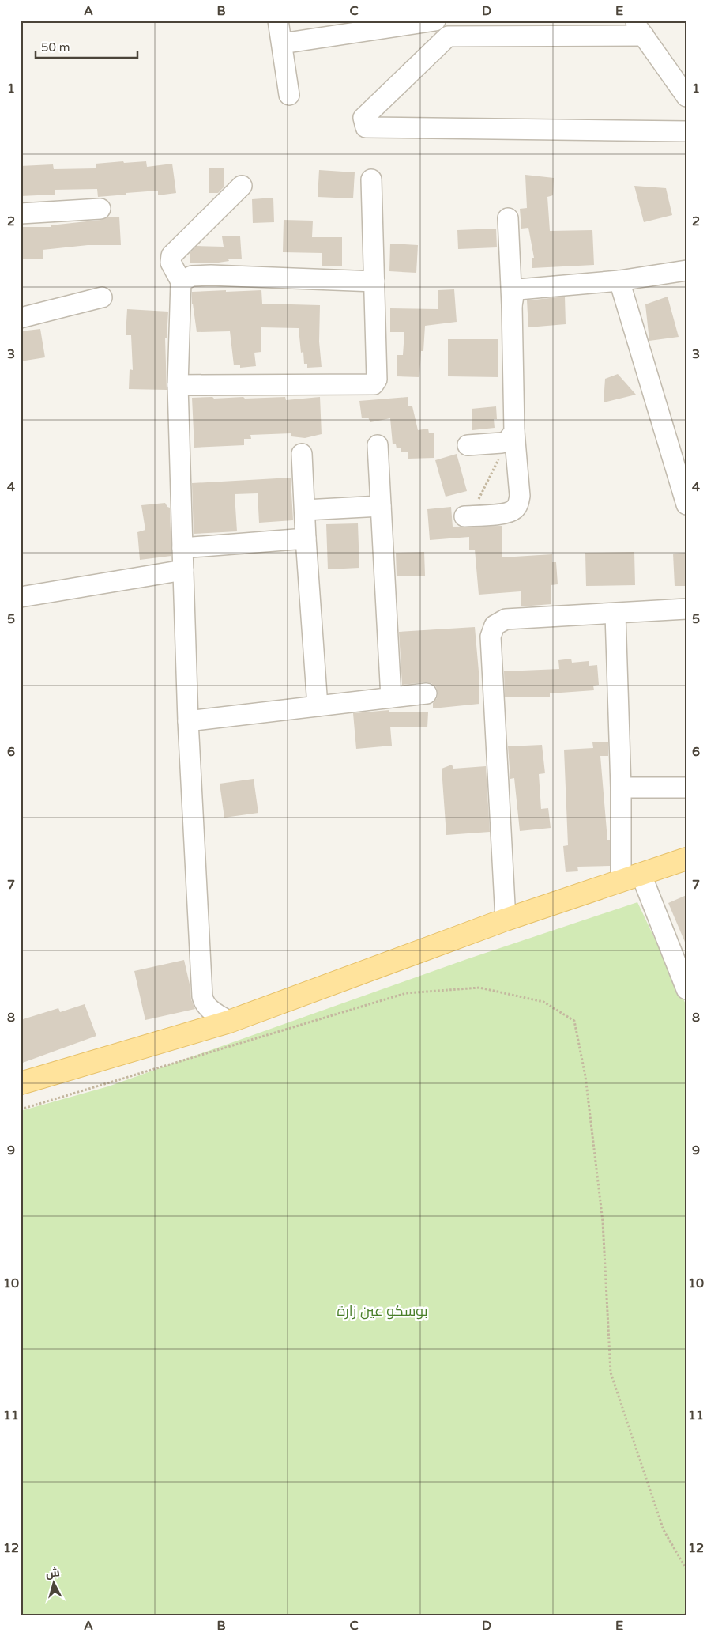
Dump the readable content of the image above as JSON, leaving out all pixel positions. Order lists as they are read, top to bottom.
{
  "parks": ["بوسكو عين زارة"],
  "scale_bar": "50 m",
  "north": "top",
  "grid": {
    "columns": [
      "A",
      "B",
      "C",
      "D",
      "E"
    ],
    "rows": [
      "1",
      "2",
      "3",
      "4",
      "5",
      "6",
      "7",
      "8",
      "9",
      "10",
      "11",
      "12"
    ]
  }
}
